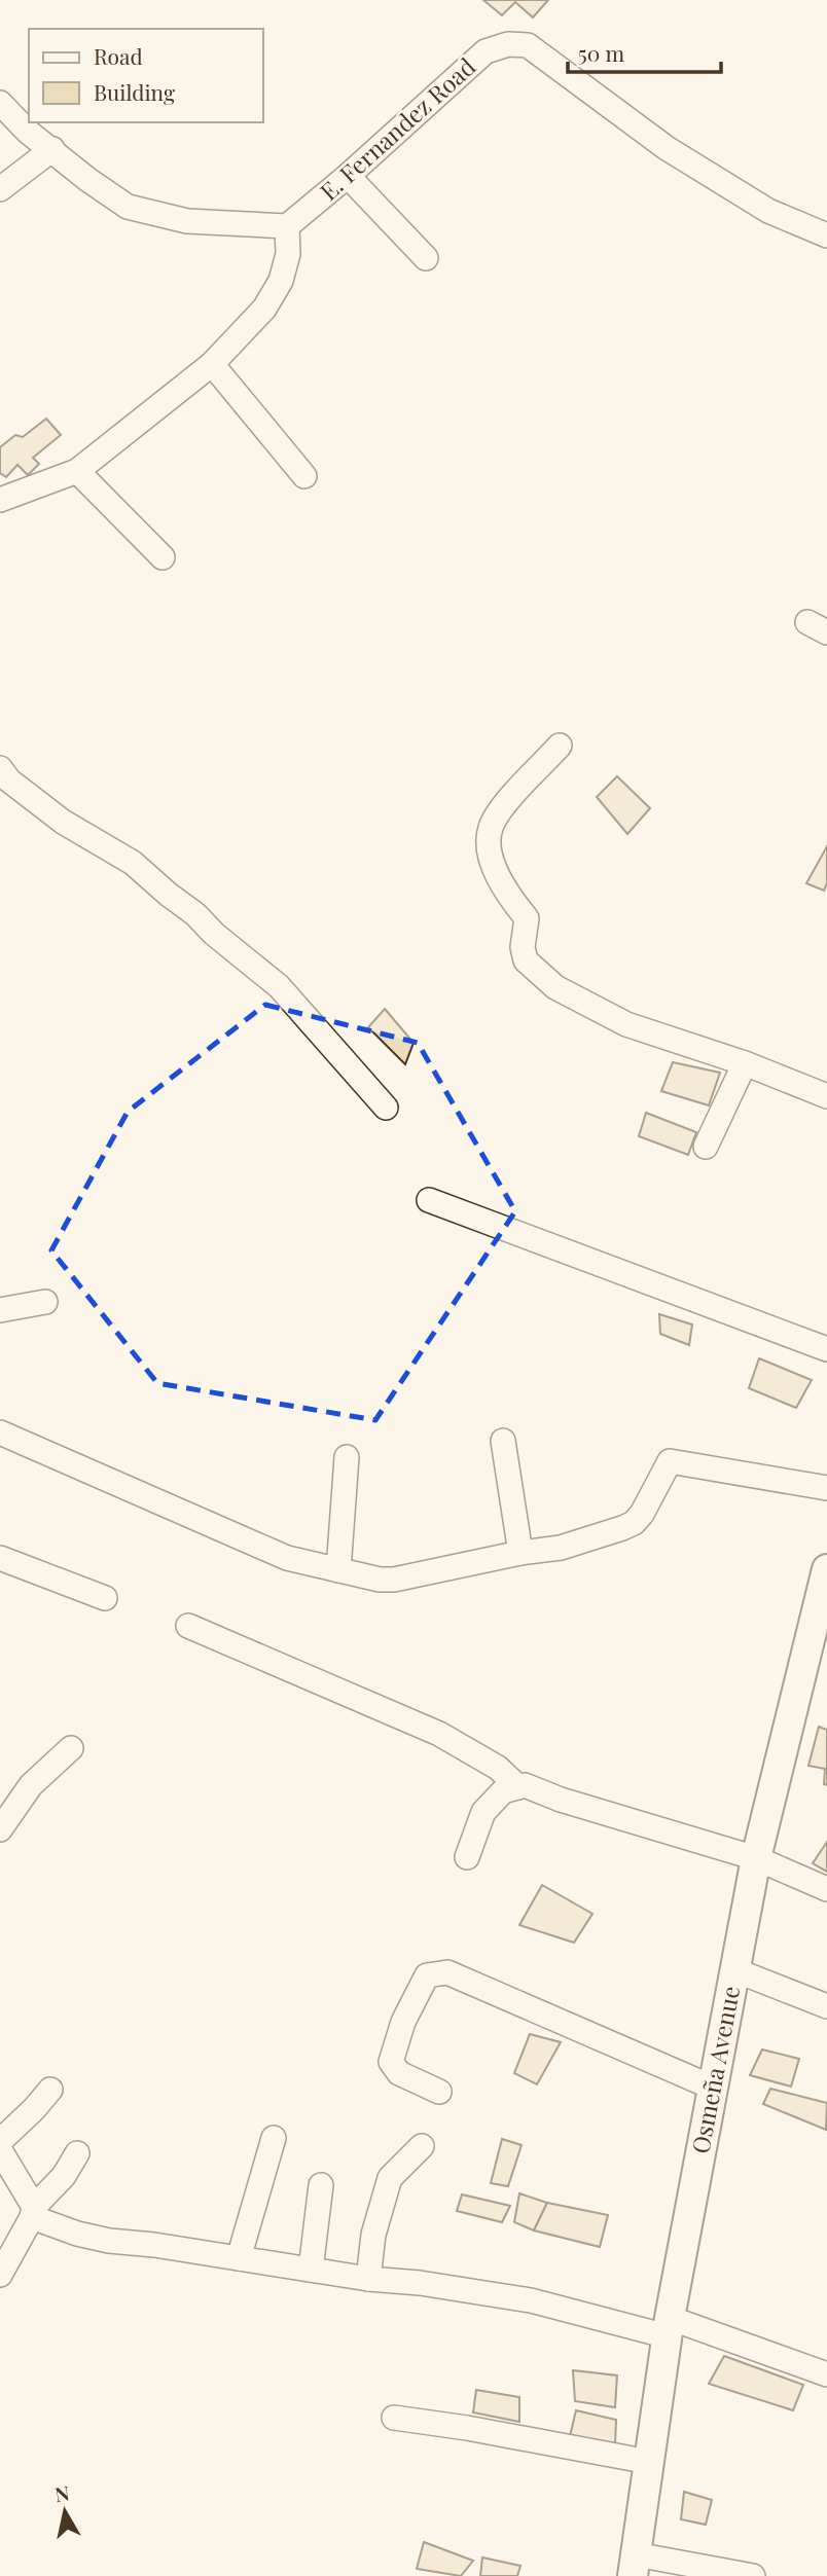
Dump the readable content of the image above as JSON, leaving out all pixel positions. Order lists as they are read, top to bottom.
{
  "streets": {
    "main road": ["Osmeña Avenue"],
    "street": ["E. Fernandez Road"]
  },
  "legend": ["Road", "Building"],
  "scale_bar": "50 m",
  "north": "top"
}
